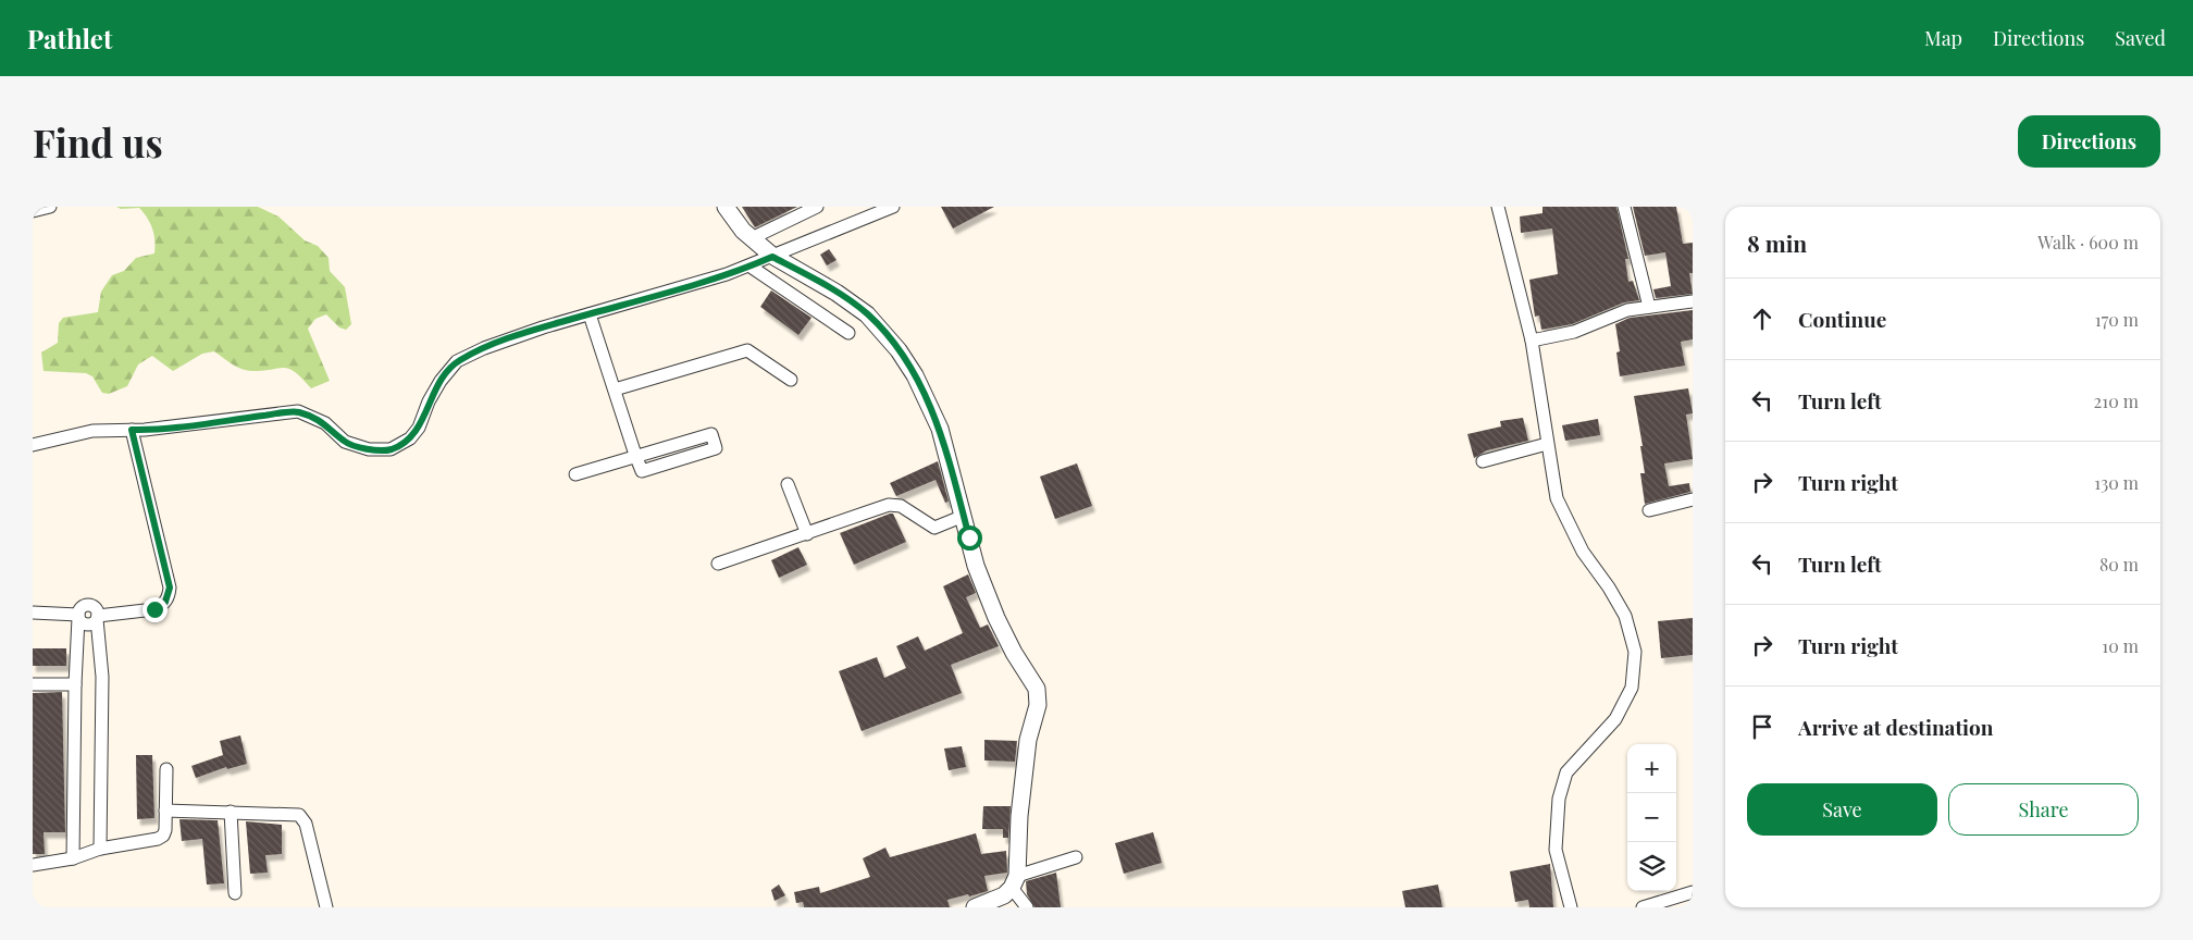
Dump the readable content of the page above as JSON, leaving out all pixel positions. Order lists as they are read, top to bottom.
{
  "page": {
    "header": "Pathlet",
    "nav": ["Map", "Directions", "Saved"],
    "buttons": [
      "Directions",
      ["Save", "Share"]
    ],
    "title": "Find us",
    "heading": ["8 min", "Walk · 600 m"],
    "list": [
      ["Continue", "170 m"],
      ["Turn left", "210 m"],
      ["Turn right", "130 m"],
      ["Turn left", "80 m"],
      ["Turn right", "10 m"],
      "Arrive at destination"
    ],
    "map_buttons": ["+", "−"]
  }
}
